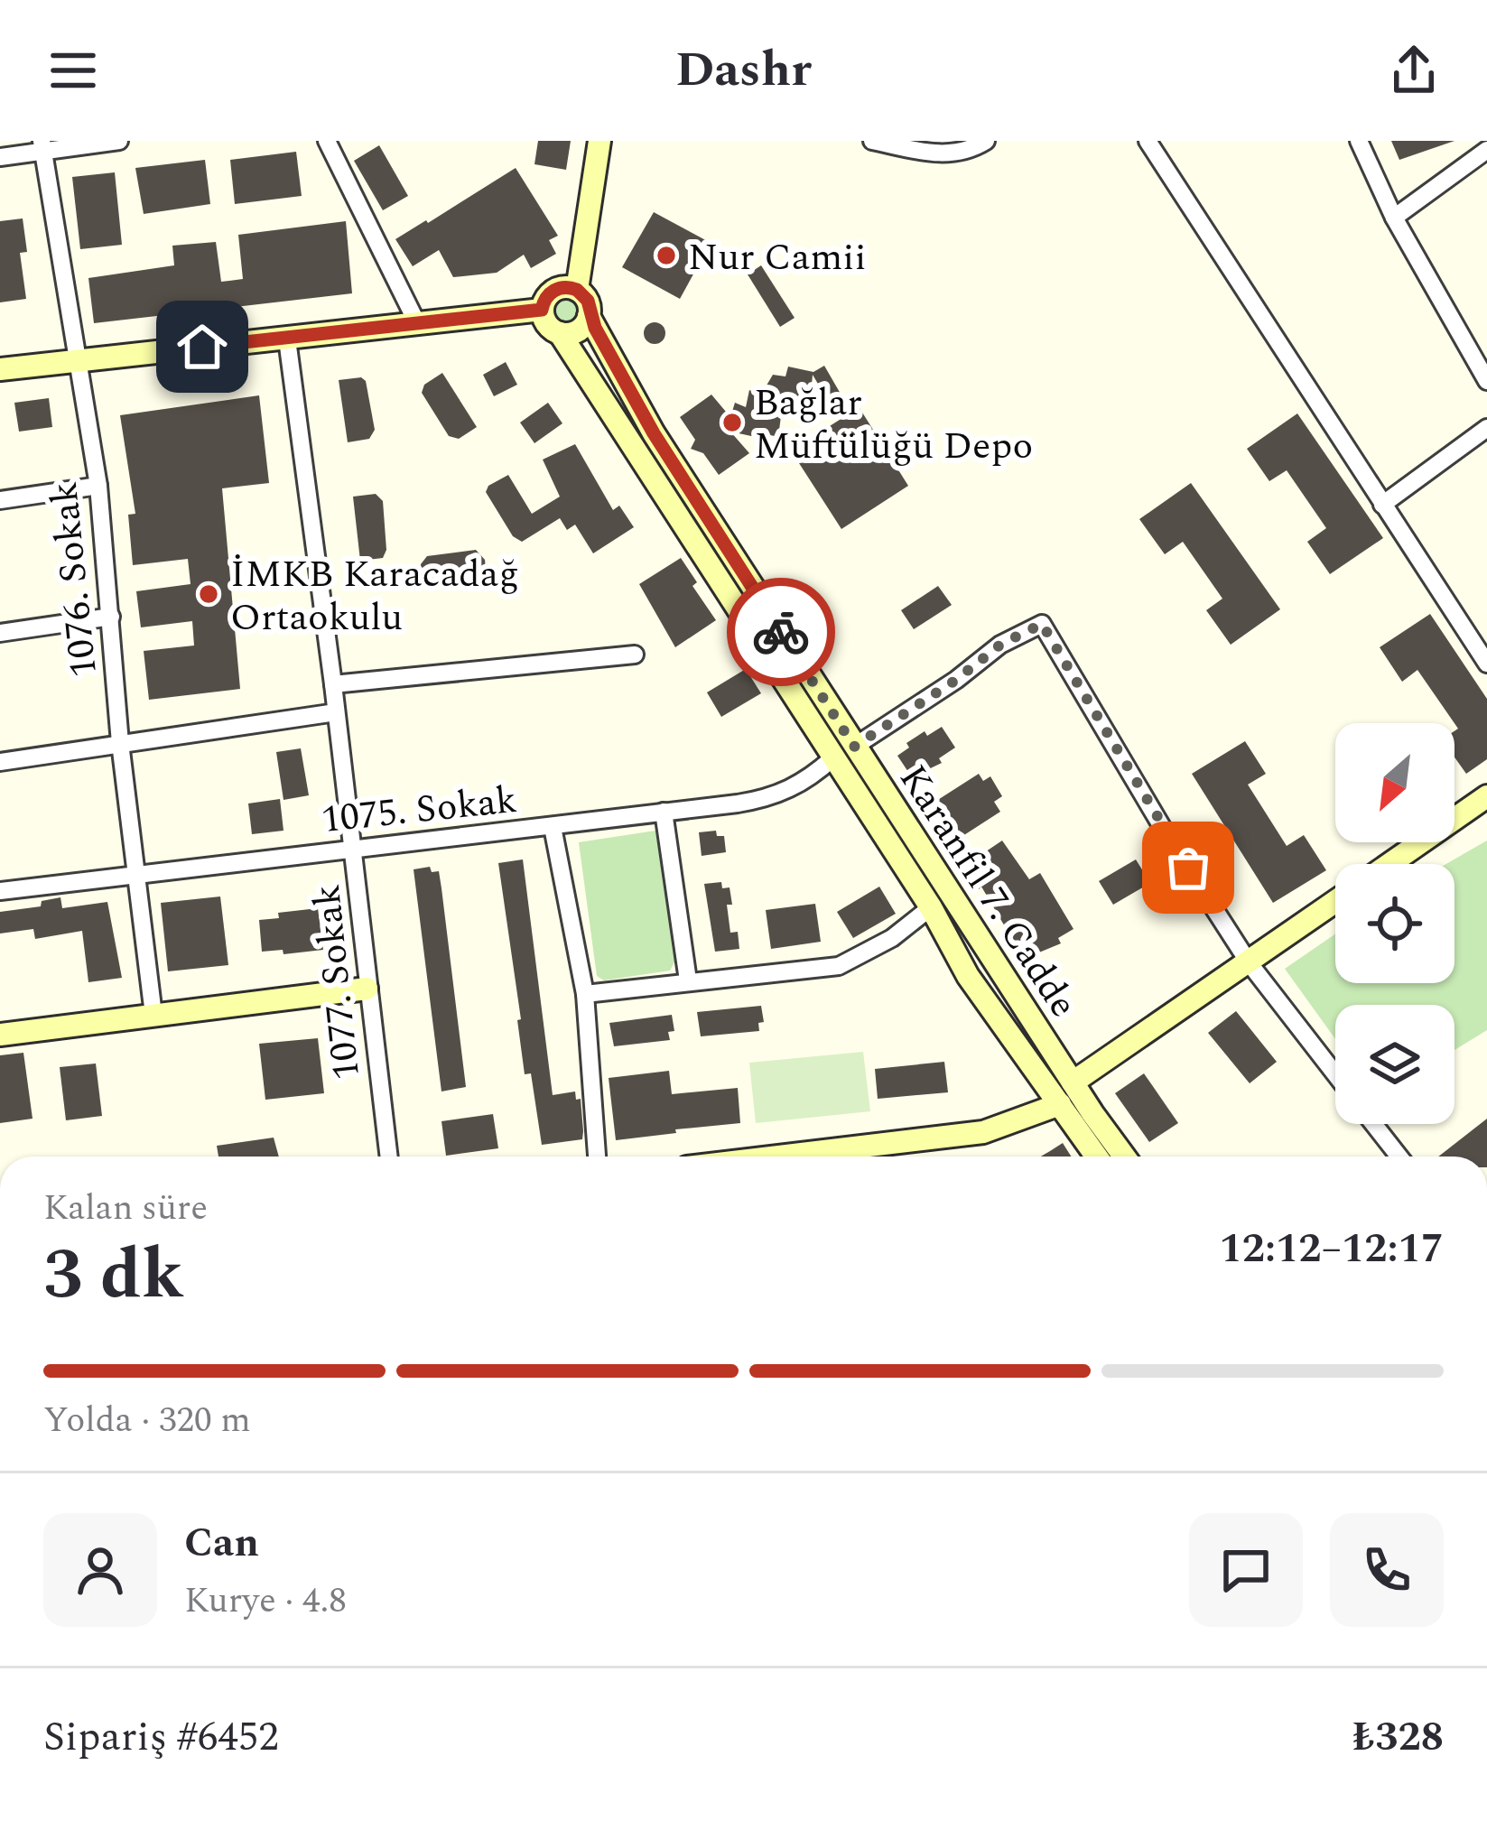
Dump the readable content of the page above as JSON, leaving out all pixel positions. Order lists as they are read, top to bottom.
{
  "streets": {
    "street": [
      "1076. Sokak",
      "1075. Sokak",
      "Karanfil 7. Cadde",
      "1077. Sokak"
    ]
  },
  "crossings": [
    ["1076. Sokak", "1075. Sokak"],
    ["1075. Sokak", "Karanfil 7. Cadde"],
    ["1075. Sokak", "1077. Sokak"]
  ],
  "places": ["Nur Camii", "Bağlar Müftülüğü Depo", "İMKB Karacadağ Ortaokulu"],
  "north": "bottom left",
  "page": {
    "header": "Dashr",
    "heading": ["3 dk", "Kalan süre", "12:12–12:17"],
    "panel": [
      "Can",
      "Kurye · 4.8",
      "Sipariş #6452",
      "₺328"
    ],
    "bar": "Yolda · 320 m"
  }
}
